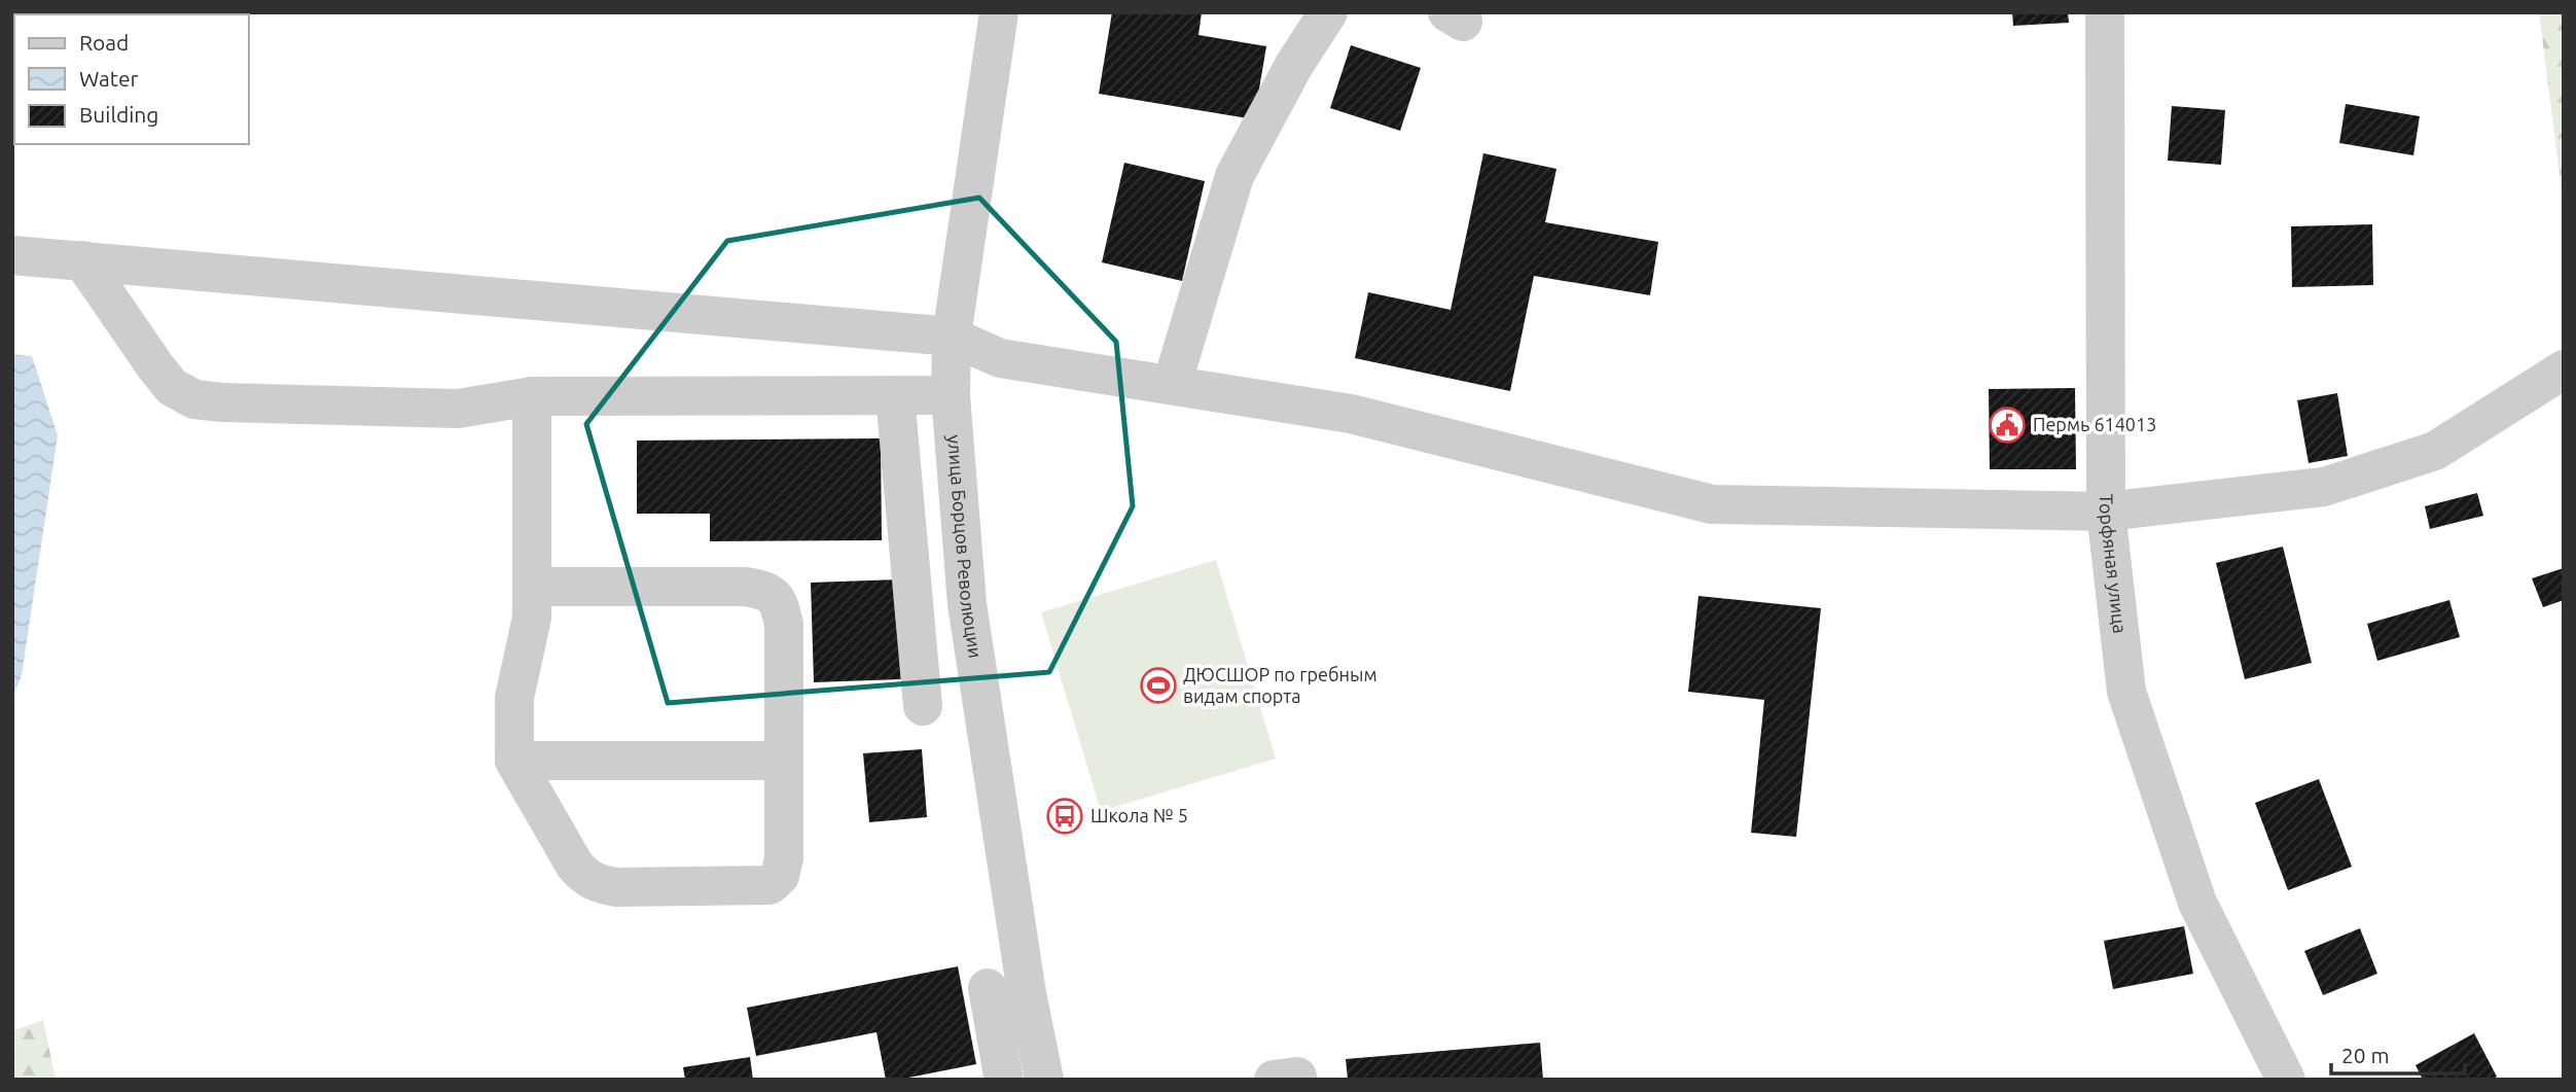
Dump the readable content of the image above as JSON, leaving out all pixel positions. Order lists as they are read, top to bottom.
{
  "streets": {
    "street": ["улица Борцов Революции", "Торфяная улица"]
  },
  "places": {
    "public building": ["Пермь 614013"],
    "sports": ["ДЮСШОР по гребным видам спорта"],
    "bus stop": ["Школа № 5"]
  },
  "legend": ["Road", "Water", "Building"],
  "scale_bar": "20 m"
}
